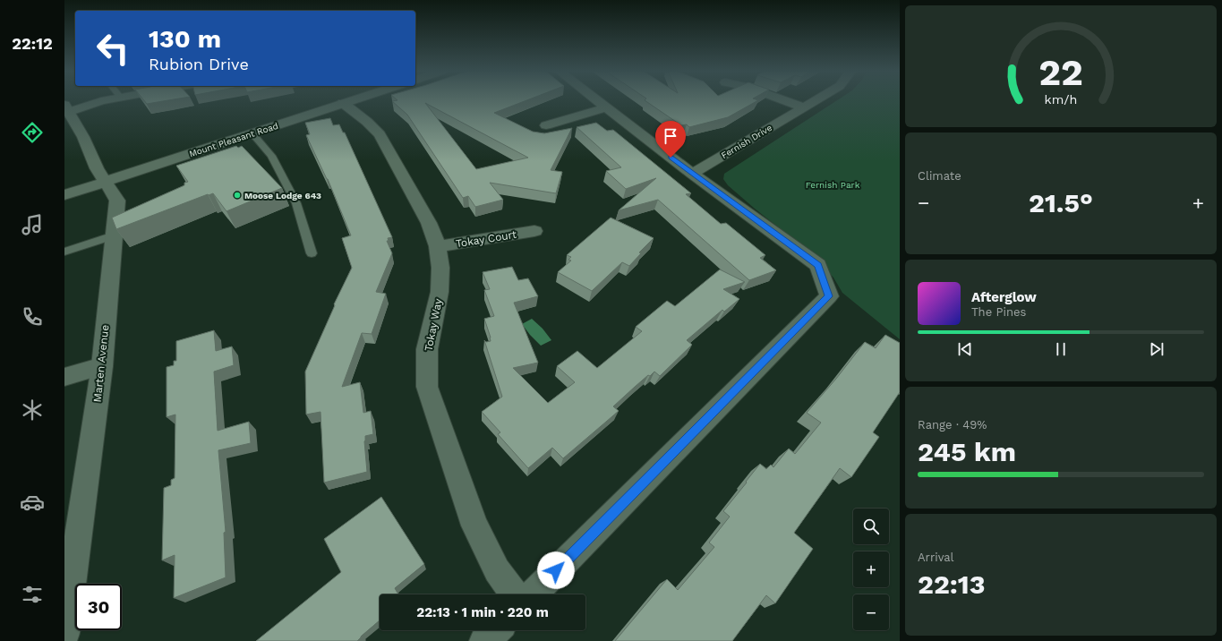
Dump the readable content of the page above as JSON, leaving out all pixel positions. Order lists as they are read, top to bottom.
{
  "streets": {
    "street": [
      "Mount Pleasant Road",
      "Fernish Drive",
      "Tokay Court",
      "Tokay Way",
      "Marten Avenue"
    ]
  },
  "crossings": [
    ["Mount Pleasant Road", "Tokay Way"],
    ["Mount Pleasant Road", "Marten Avenue"],
    ["Tokay Court", "Tokay Way"]
  ],
  "parks": ["Fernish Park"],
  "places": ["Moose Lodge 643"],
  "page": {
    "tabs": "22:12",
    "turn": ["130 m", "Rubion Drive"],
    "tile": [
      "Climate",
      ["Range · 49%", "245 km"],
      ["Arrival", "22:13"]
    ],
    "heat": ["−", "21.5°", "+"],
    "song": ["Afterglow", "The Pines"],
    "map_buttons": ["+", "−"],
    "limit": "30",
    "trip": "22:13 · 1 min · 220 m",
    "gauge": ["22", "km/h"]
  }
}
